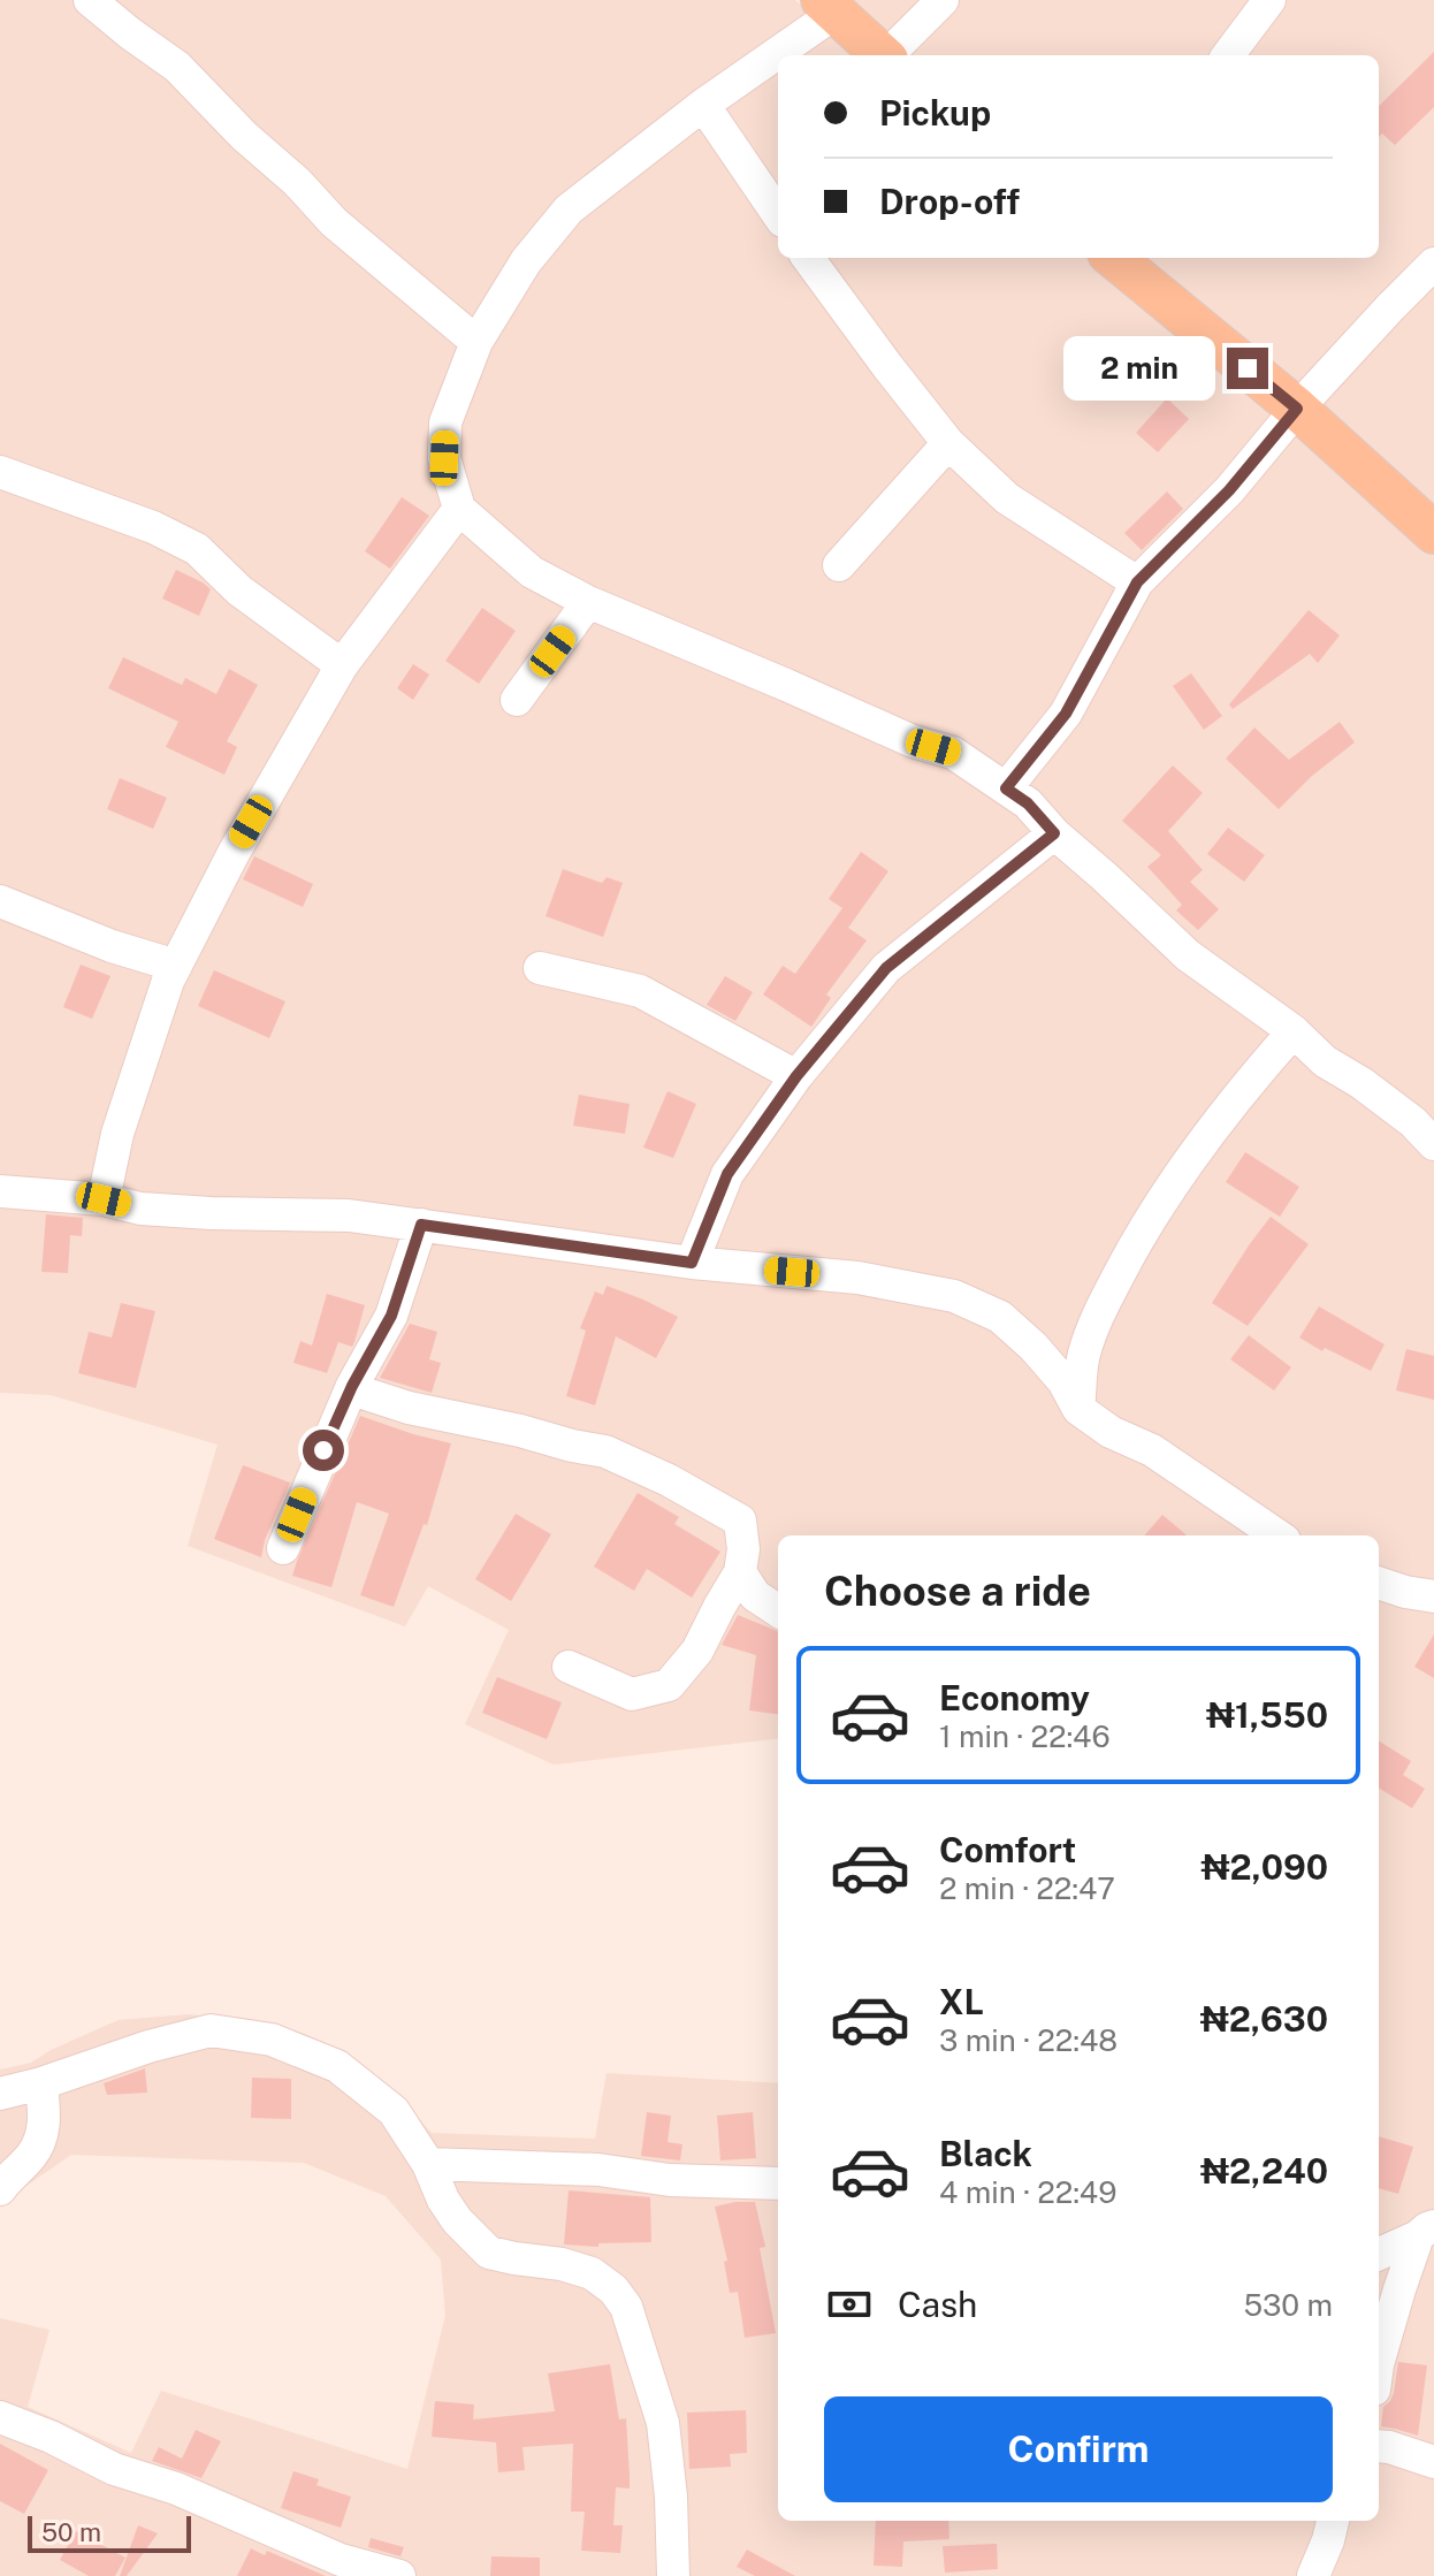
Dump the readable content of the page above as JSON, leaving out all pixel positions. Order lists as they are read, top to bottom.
{
  "scale_bar": "50 m",
  "page": {
    "banner": ["Pickup", "Drop-off"],
    "bubble": "2 min",
    "heading": "Choose a ride",
    "list": [
      {
        "name": "Economy",
        "note": "1 min · 22:46",
        "value": "₦1,550"
      },
      {
        "name": "Comfort",
        "note": "2 min · 22:47",
        "value": "₦2,090"
      },
      {
        "name": "XL",
        "note": "3 min · 22:48",
        "value": "₦2,630"
      },
      {
        "name": "Black",
        "note": "4 min · 22:49",
        "value": "₦2,240"
      }
    ],
    "pay": ["Cash", "530 m"],
    "buttons": "Confirm",
    "scale": "50 m"
  }
}
